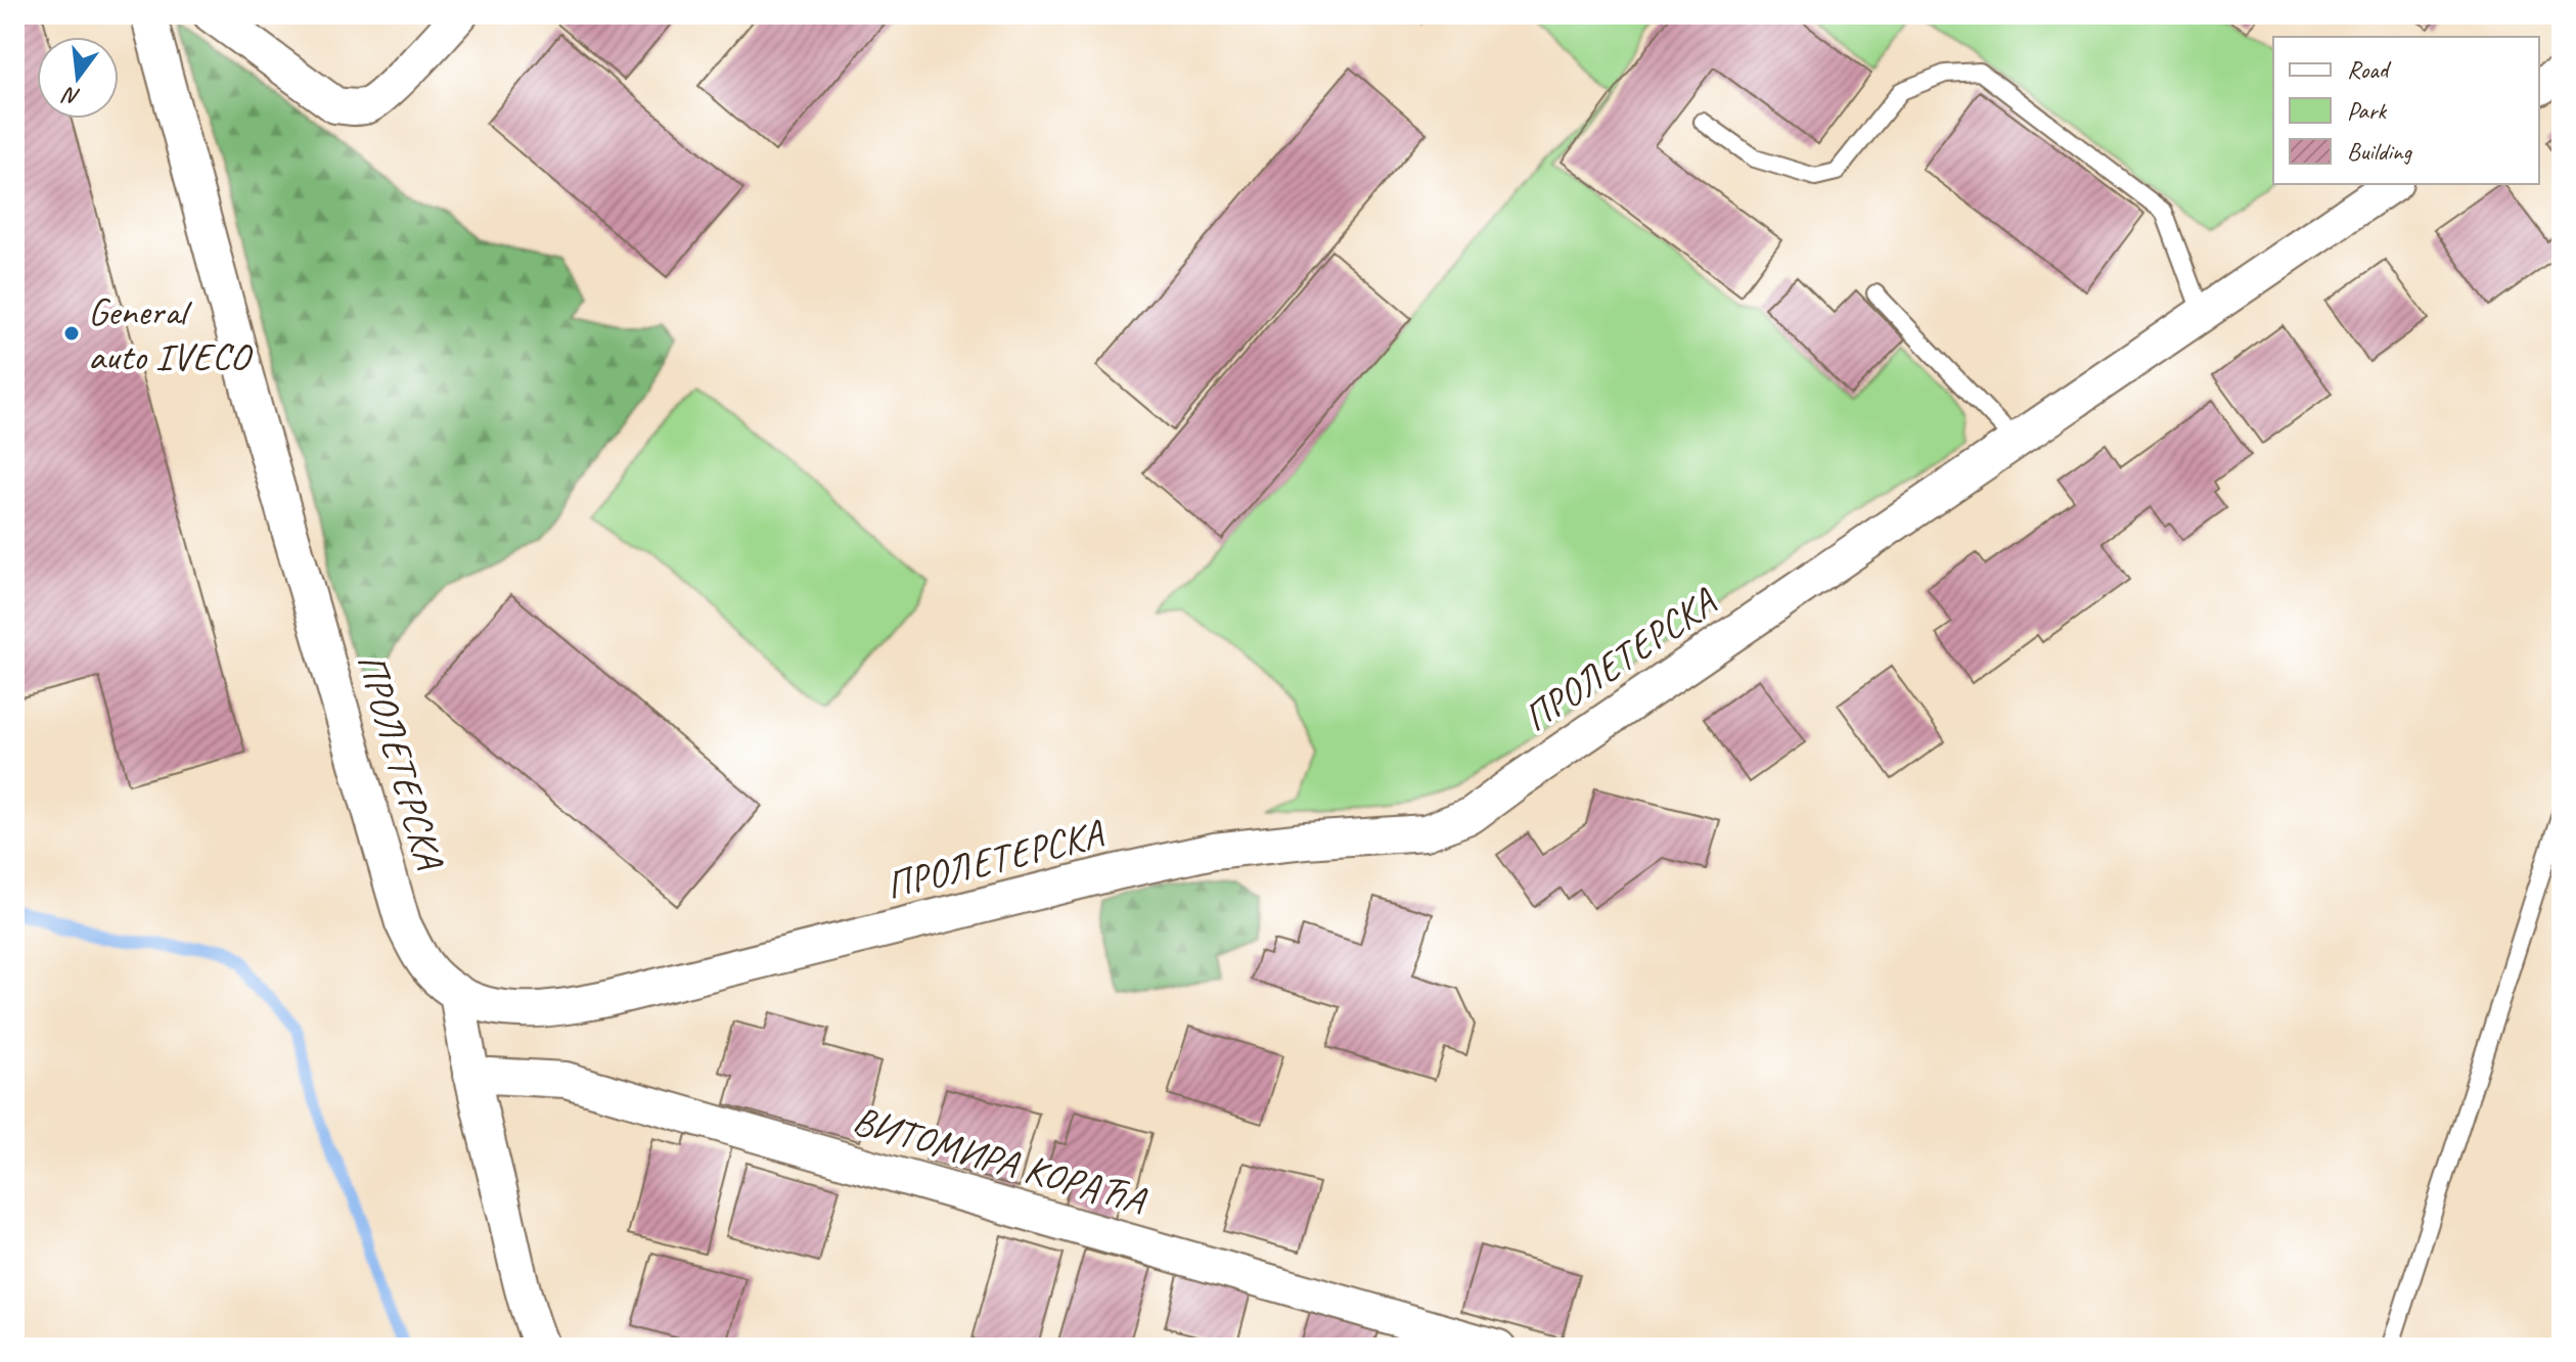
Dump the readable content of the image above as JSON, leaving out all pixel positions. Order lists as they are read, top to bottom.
{
  "streets": {
    "street": ["ПРОЛЕТЕРСКА", "ВИТОМИРА КОРАЋА"]
  },
  "places": ["General auto IVECO"],
  "legend": ["Road", "Park", "Building"],
  "north": "bottom"
}
